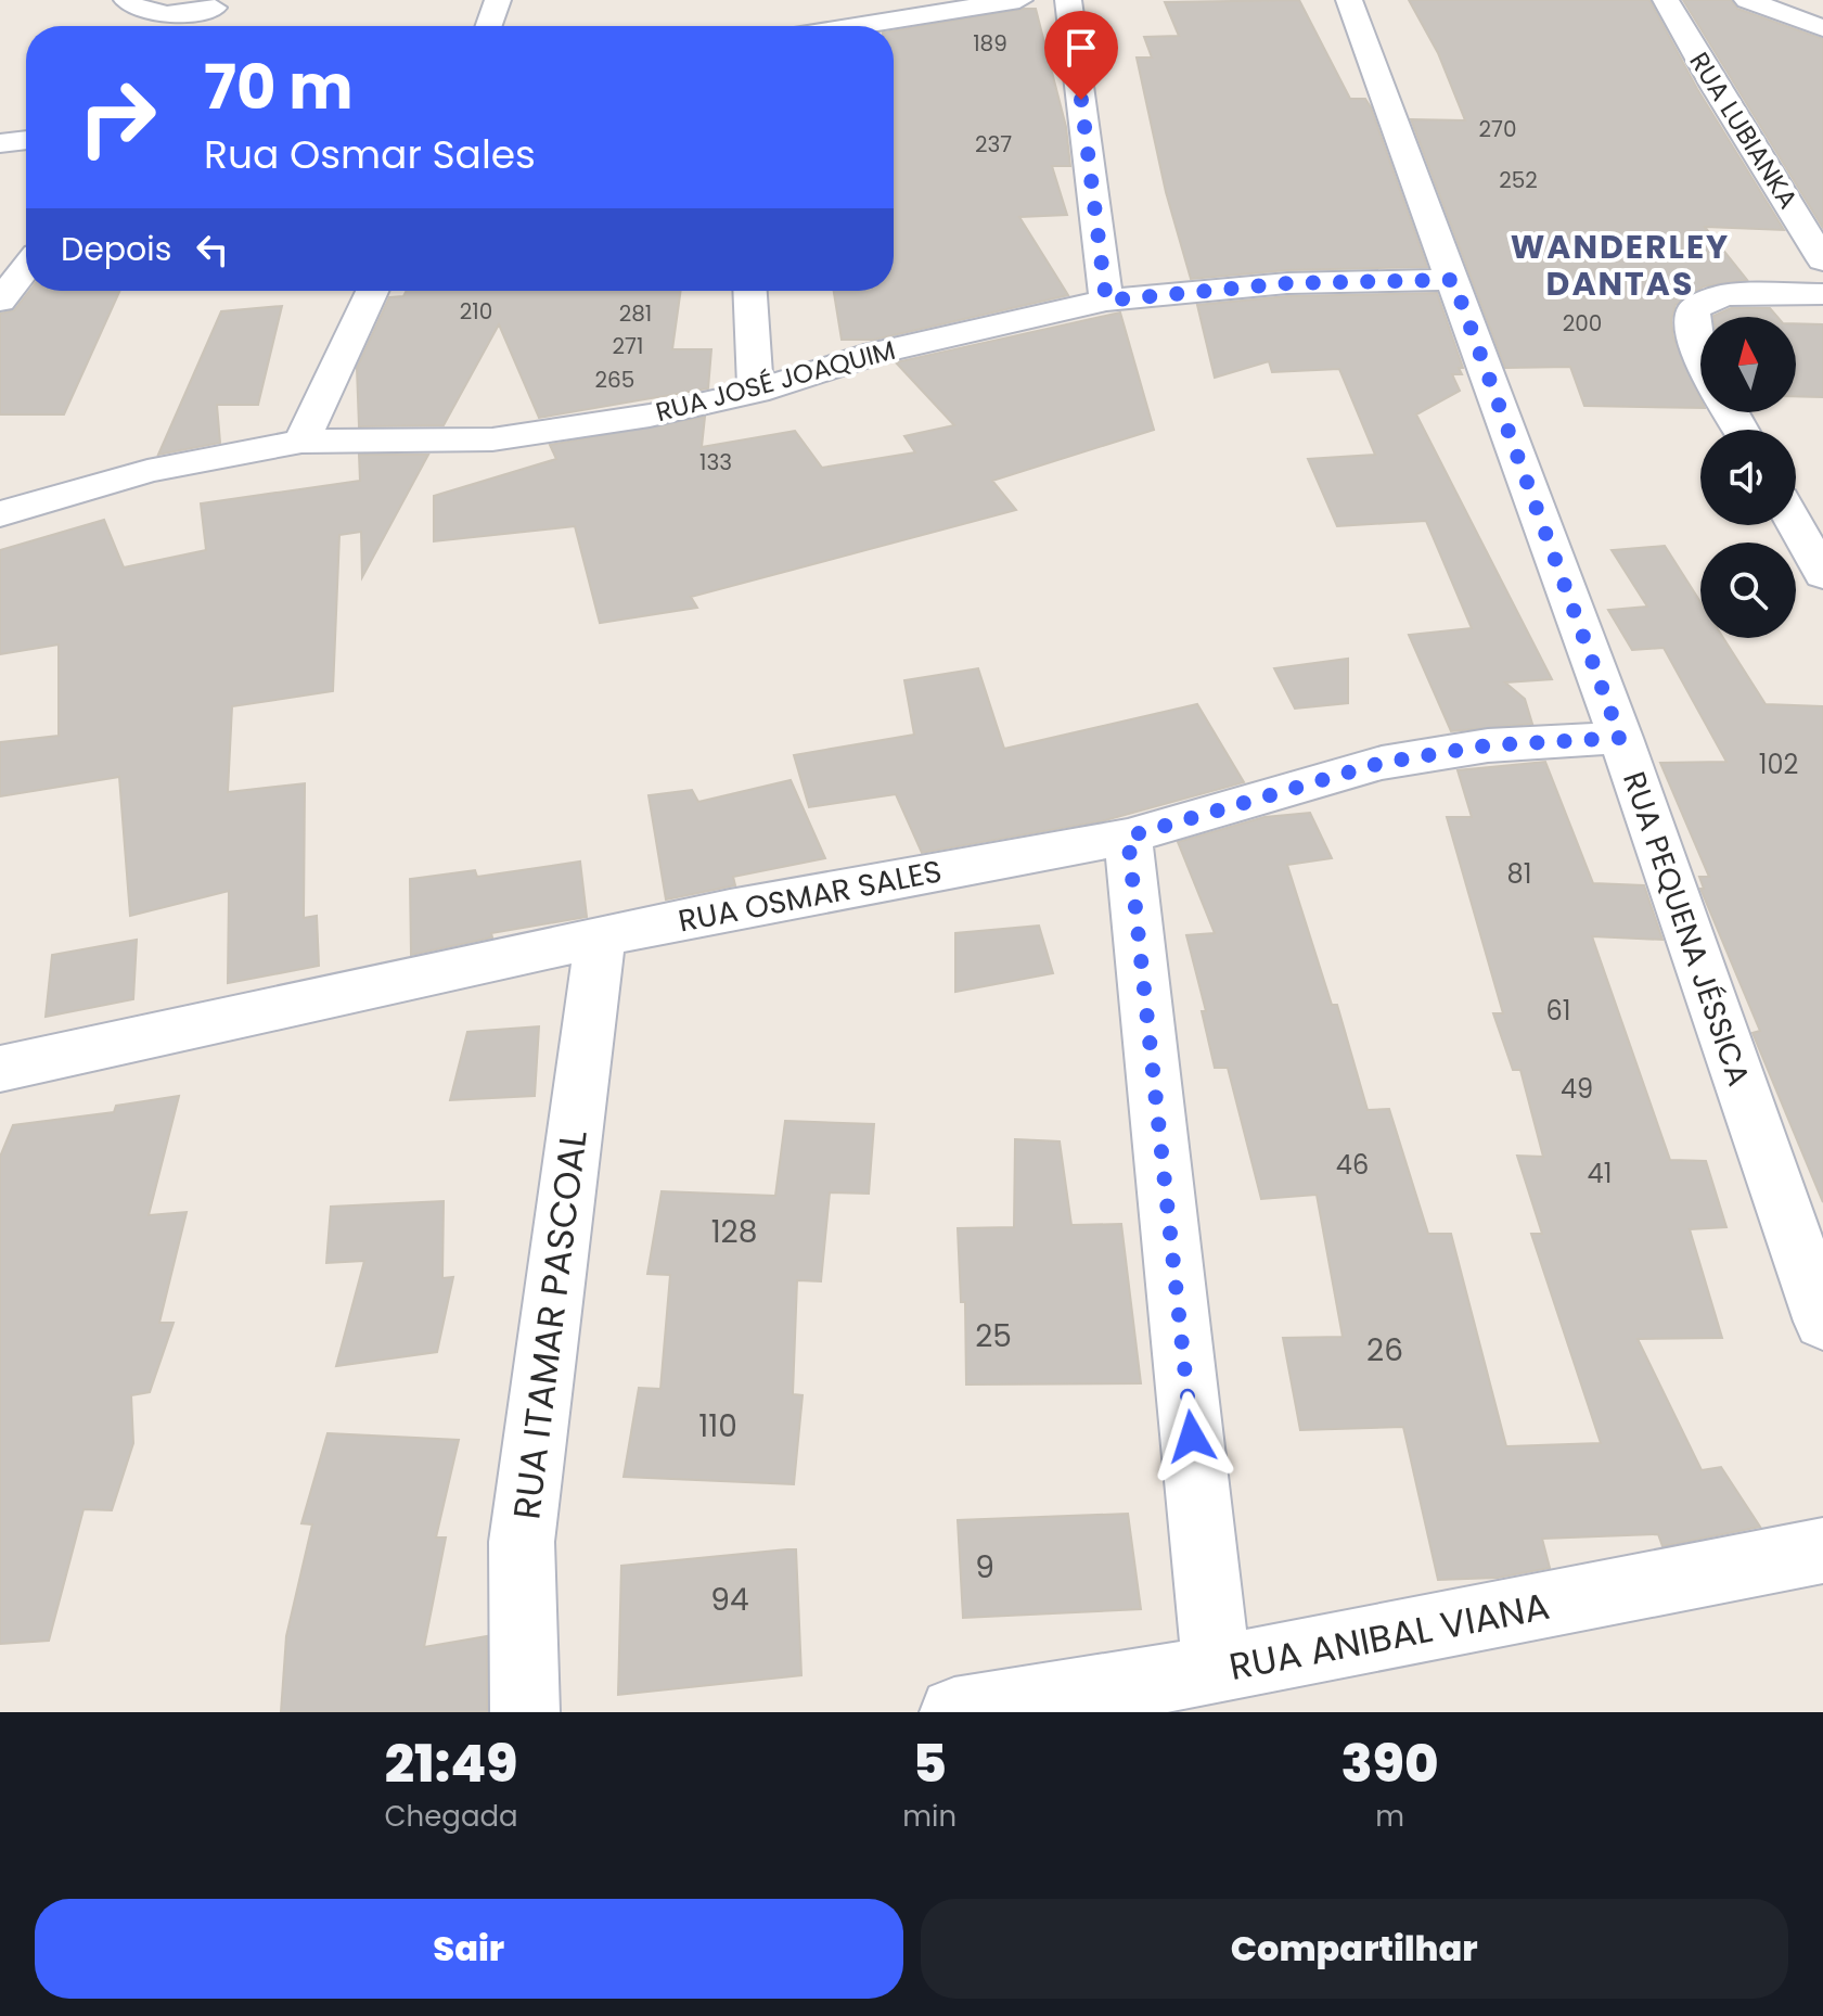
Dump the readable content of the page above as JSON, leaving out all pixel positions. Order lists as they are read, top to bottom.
{
  "streets": {
    "street": [
      "RUA LUBIANKA",
      "RUA JOSÉ JOAQUIM",
      "RUA OSMAR SALES",
      "RUA PEQUENA JÉSSICA",
      "RUA ITAMAR PASCOAL",
      "RUA ANIBAL VIANA"
    ]
  },
  "crossings": [
    ["RUA JOSÉ JOAQUIM", "RUA PEQUENA JÉSSICA"],
    ["RUA OSMAR SALES", "RUA PEQUENA JÉSSICA"],
    ["RUA OSMAR SALES", "RUA ITAMAR PASCOAL"]
  ],
  "districts": ["WANDERLEY DANTAS"],
  "house_numbers": [
    "189",
    "270",
    "237",
    "252",
    "210",
    "281",
    "200",
    "271",
    "265",
    "133",
    "102",
    "81",
    "61",
    "49",
    "46",
    "41",
    "128",
    "25",
    "26",
    "110",
    "9",
    "94"
  ],
  "north": "top",
  "page": {
    "turn": ["70 m", "Rua Osmar Sales"],
    "then": "Depois",
    "eta": [
      "21:49",
      "Chegada",
      "5",
      "min",
      "390",
      "m"
    ],
    "buttons": ["Sair", "Compartilhar"]
  }
}
